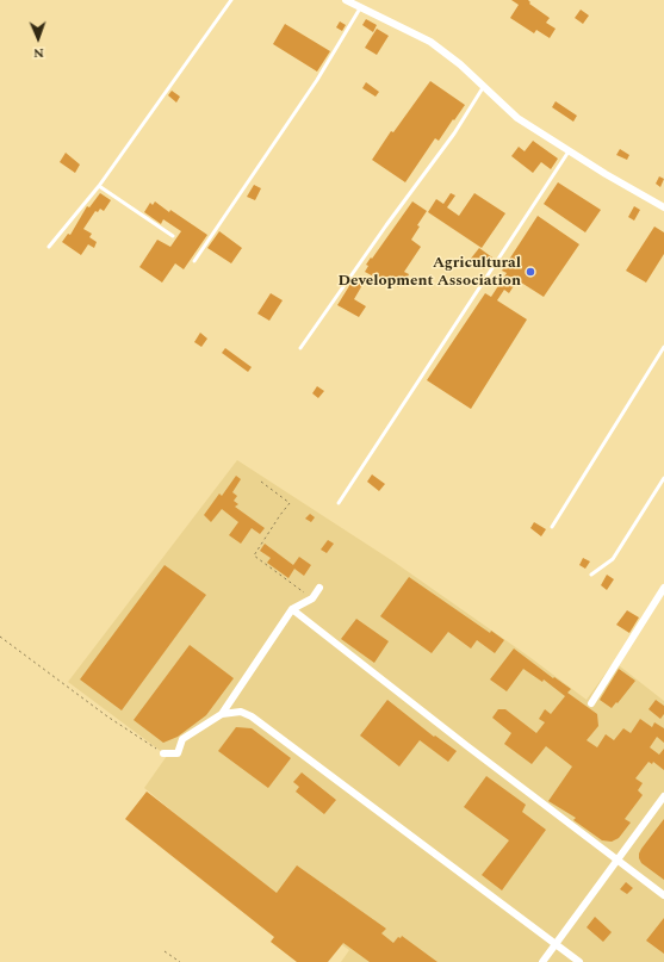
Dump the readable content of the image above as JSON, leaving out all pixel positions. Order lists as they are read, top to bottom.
{
  "places": ["Agricultural Development Association"],
  "north": "bottom"
}
